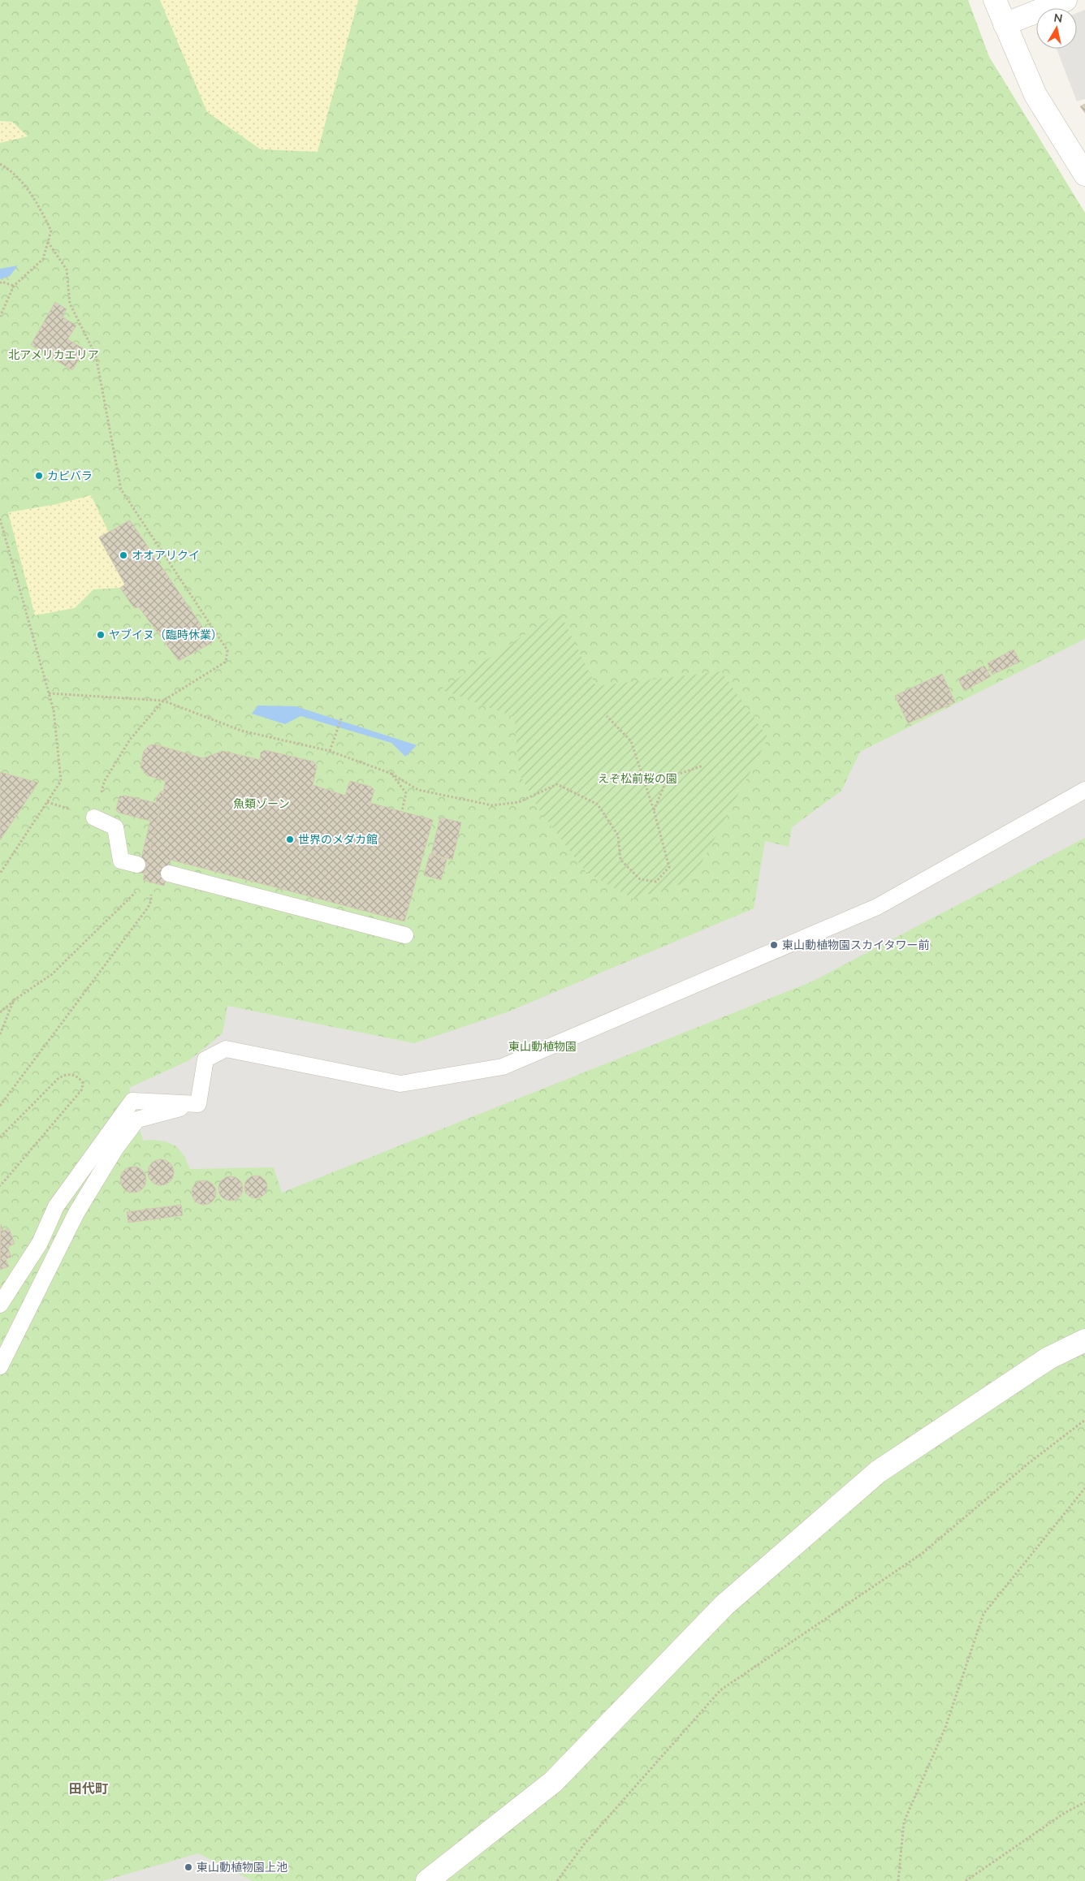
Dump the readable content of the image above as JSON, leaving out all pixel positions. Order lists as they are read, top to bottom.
{
  "districts": ["田代町"],
  "parks": [
    "北アメリカエリア",
    "えぞ松前桜の園",
    "魚類ゾーン",
    "東山動植物園"
  ],
  "places": [
    "カピバラ",
    "オオアリクイ",
    "ヤブイヌ（臨時休業）",
    "世界のメダカ館",
    "東山動植物園スカイタワー前",
    "東山動植物園上池"
  ],
  "north": "top"
}
